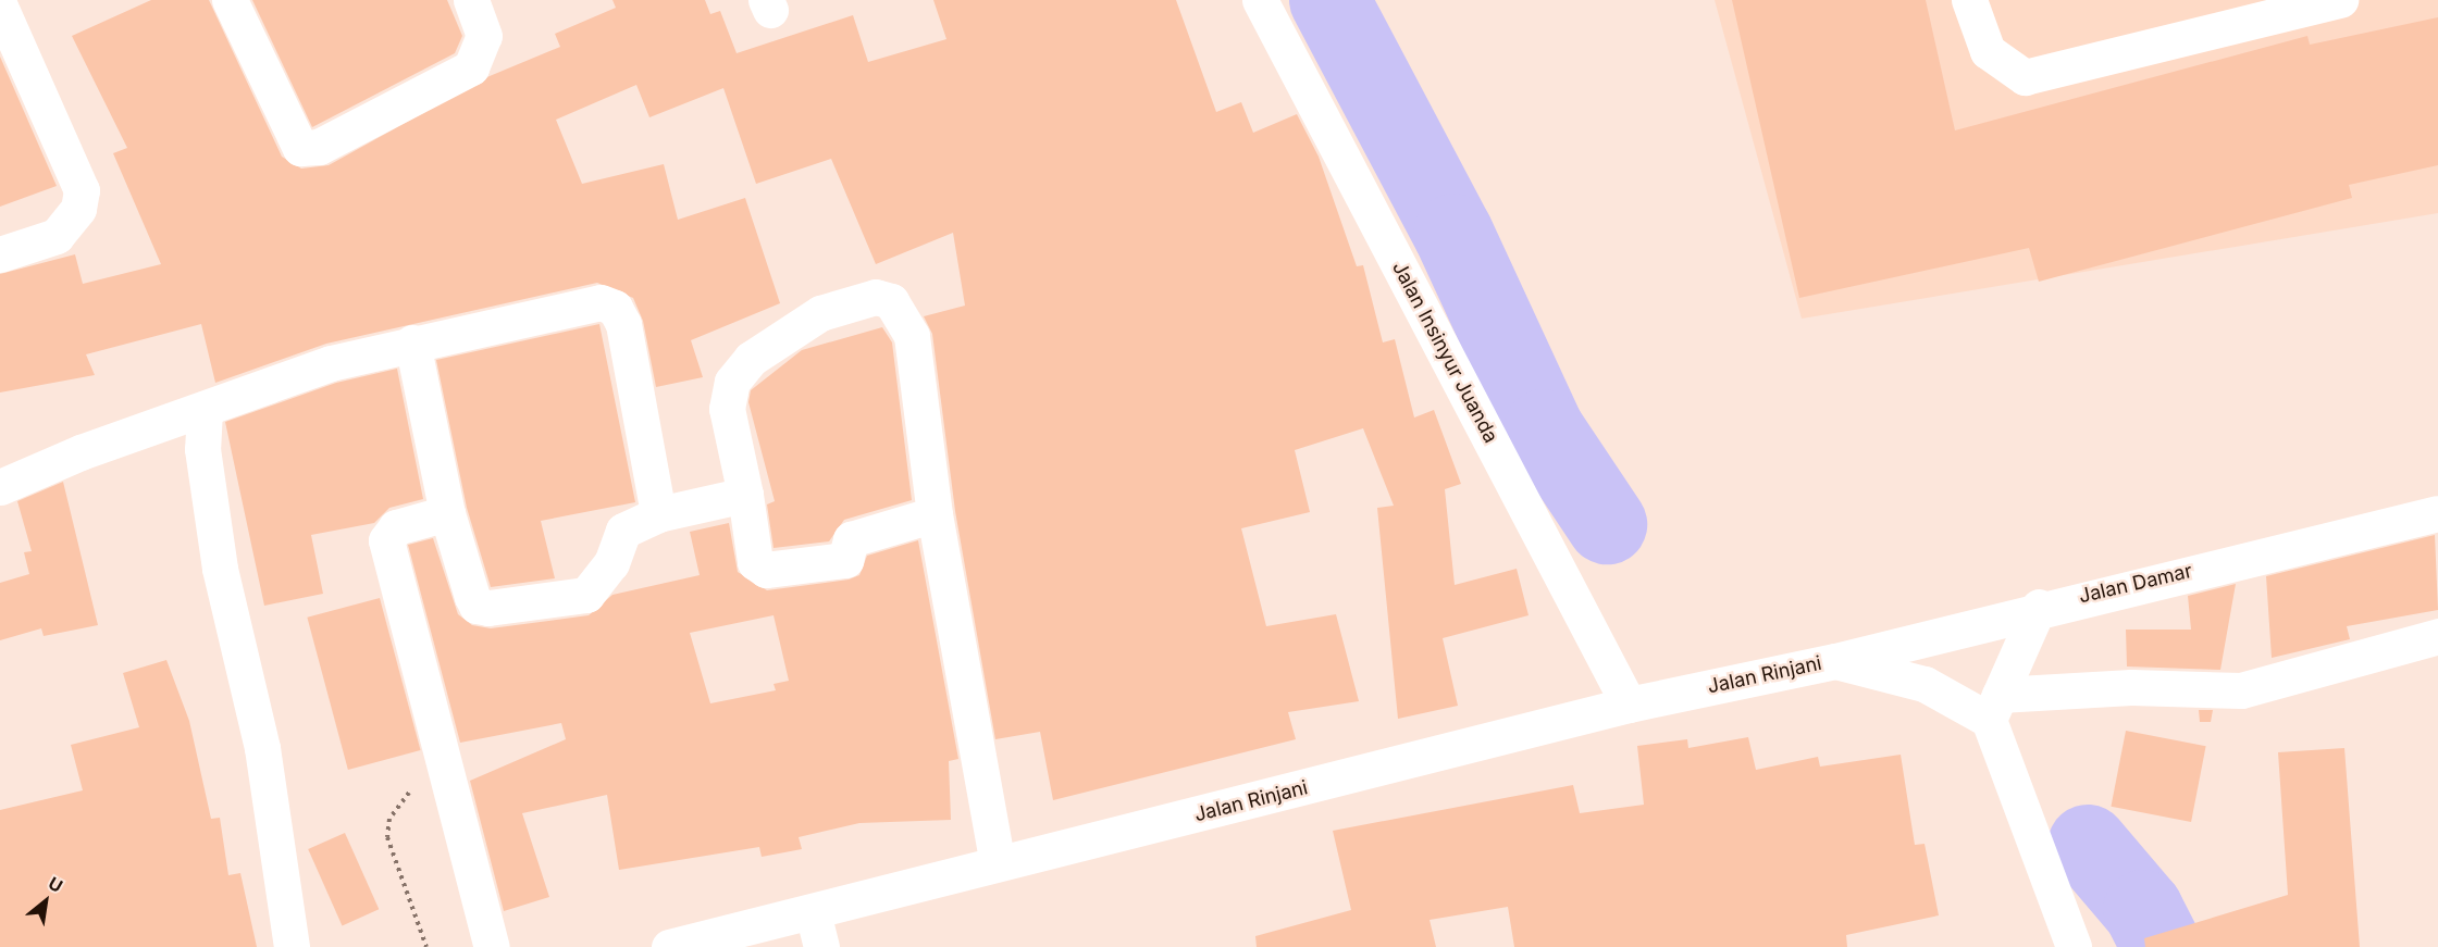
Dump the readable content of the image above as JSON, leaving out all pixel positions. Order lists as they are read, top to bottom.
{
  "streets": {
    "street": ["Jalan Insinyur Juanda", "Jalan Damar", "Jalan Rinjani"]
  },
  "crossings": [
    ["Jalan Insinyur Juanda", "Jalan Rinjani"],
    ["Jalan Damar", "Jalan Rinjani"]
  ],
  "north": "top right"
}
